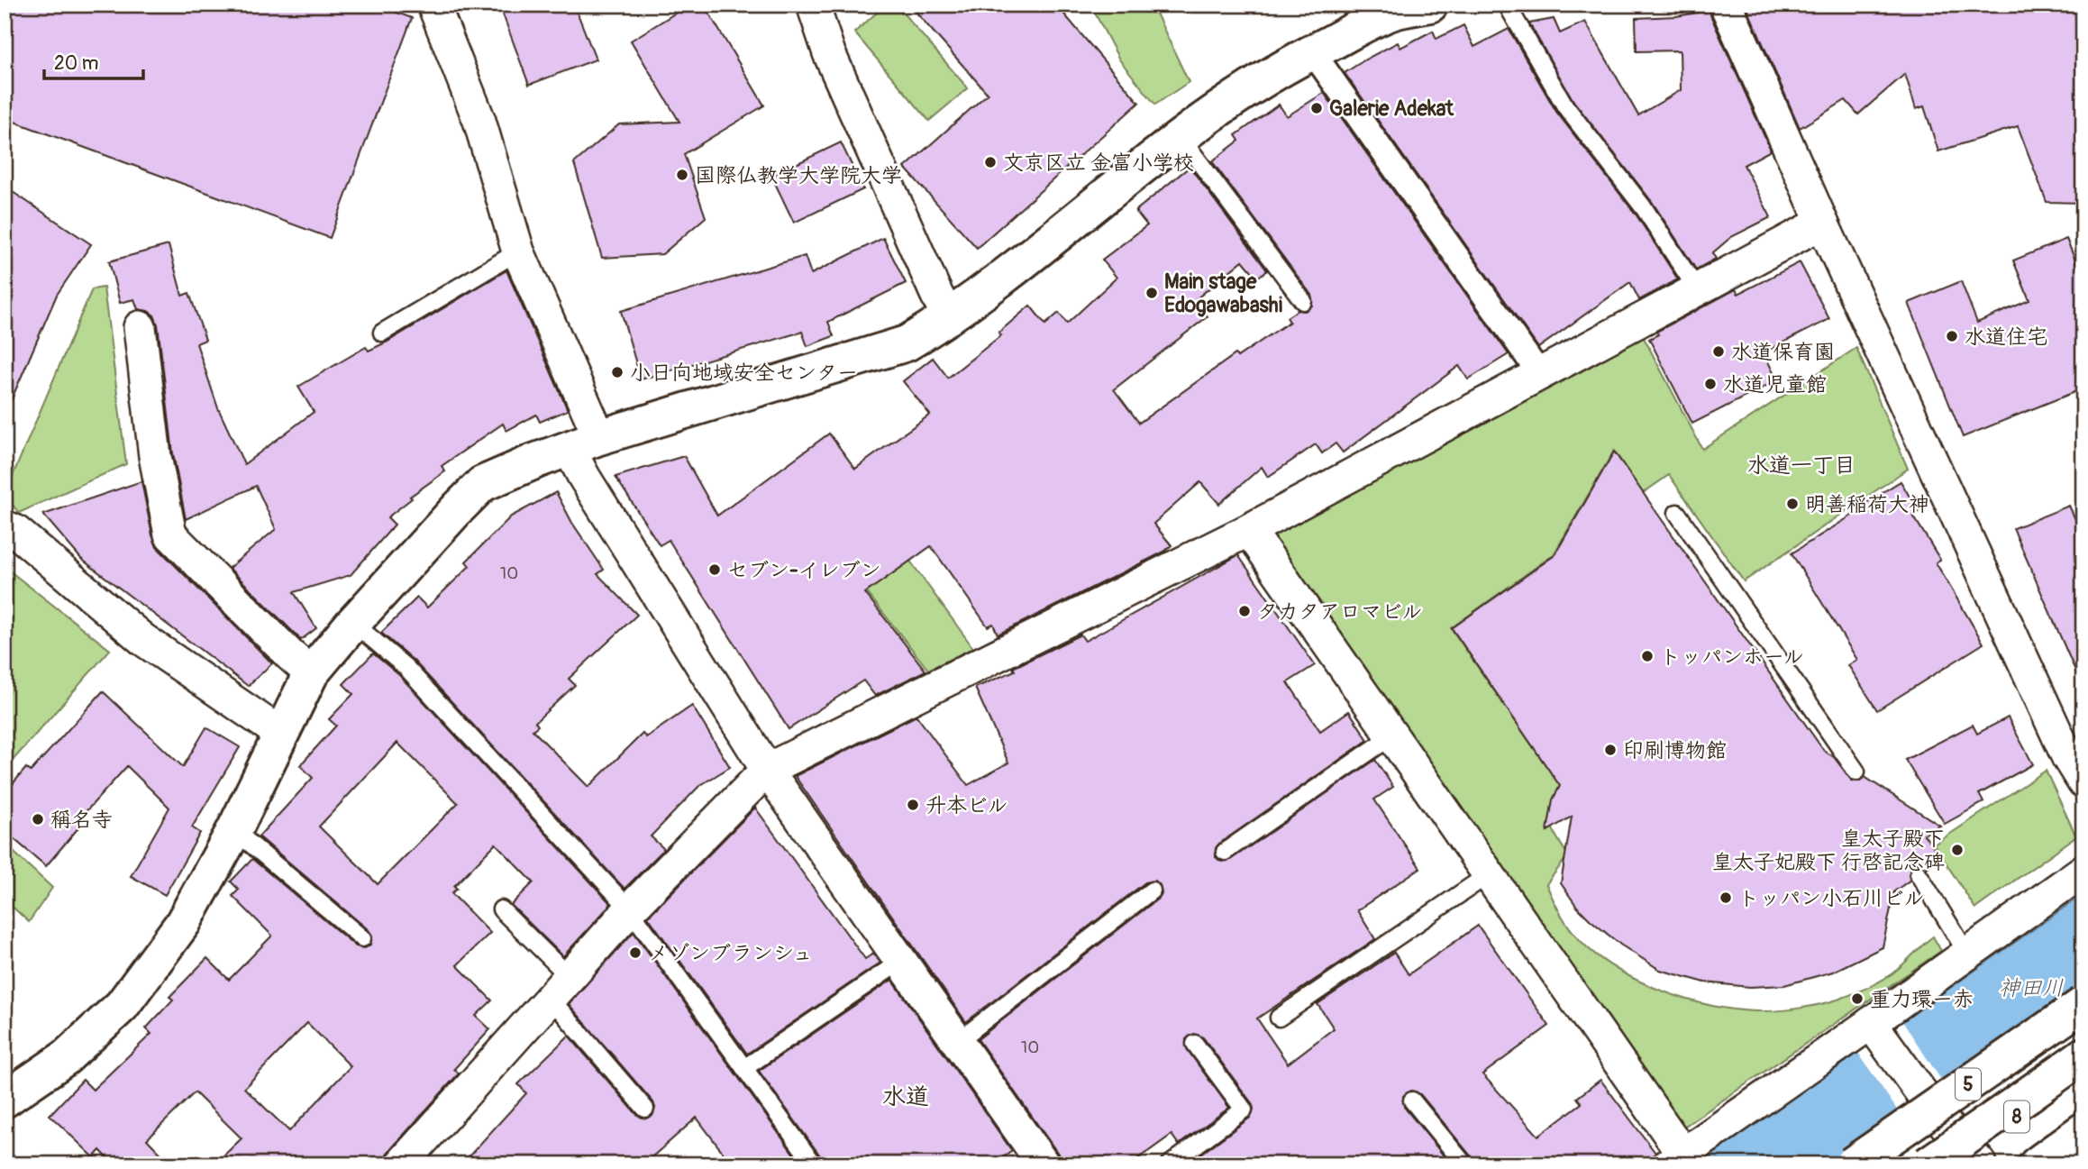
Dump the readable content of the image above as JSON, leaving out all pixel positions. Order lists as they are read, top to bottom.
{
  "streets": {
    "main road": ["5", "8"]
  },
  "districts": ["水道一丁目", "水道"],
  "water": ["神田川"],
  "places": [
    "Galerie Adekat",
    "文京区立 金富小学校",
    "国際仏教学大学院大学",
    "Main stage Edogawabashi",
    "水道住宅",
    "水道保育園",
    "小日向地域安全センター",
    "水道児童館",
    "明善稲荷大神",
    "セブン-イレブン",
    "タカタアロマビル",
    "トッパンホール",
    "印刷博物館",
    "升本ビル",
    "稱名寺",
    "皇太子殿下 皇太子妃殿下 行啓記念碑",
    "トッパン小石川ビル",
    "メゾンブランシュ",
    "重力環ー赤"
  ],
  "house_numbers": ["10", "10"],
  "scale_bar": "20 m"
}
